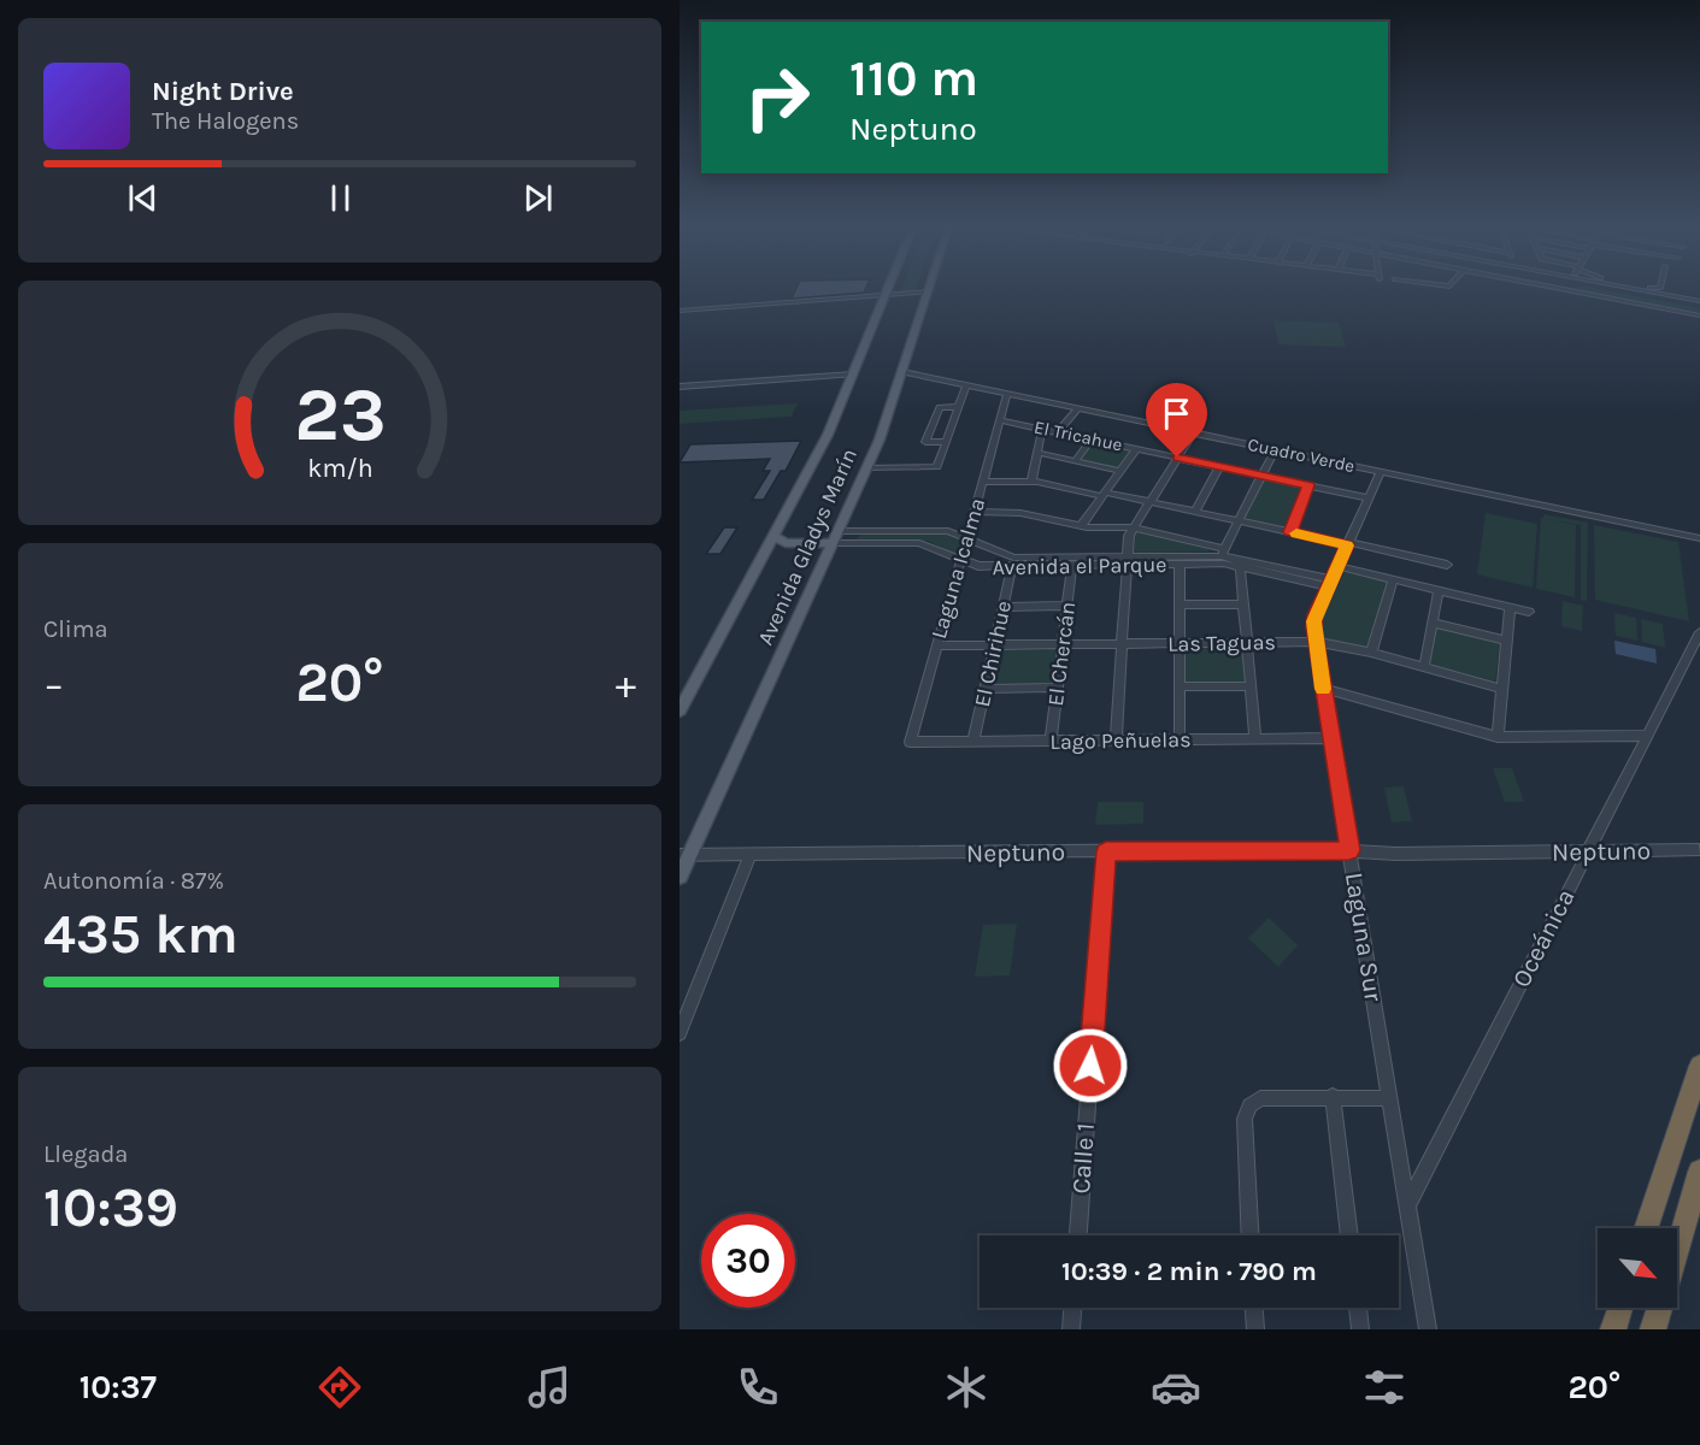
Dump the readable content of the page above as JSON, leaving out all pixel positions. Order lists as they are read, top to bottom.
{
  "streets": {
    "main road": ["Avenida Gladys Marín"],
    "street": [
      "El Tricahue",
      "Cuadro Verde",
      "Avenida el Parque",
      "Laguna Icalma",
      "Las Taguas",
      "El Chirihue",
      "El Chercán",
      "Lago Peñuelas",
      "Neptuno",
      "Laguna Sur",
      "Oceánica",
      "Calle 1"
    ]
  },
  "crossings": [
    ["El Tricahue", "Laguna Icalma"],
    ["El Tricahue", "Laguna Sur"],
    ["Cuadro Verde", "Avenida Gladys Marín"],
    ["Cuadro Verde", "Laguna Icalma"],
    ["Cuadro Verde", "Laguna Sur"],
    ["Avenida Gladys Marín", "Avenida el Parque"],
    ["Avenida Gladys Marín", "Neptuno"],
    ["Avenida el Parque", "Laguna Icalma"],
    ["Avenida el Parque", "El Chirihue"],
    ["Avenida el Parque", "El Chercán"],
    ["Avenida el Parque", "Laguna Sur"],
    ["Laguna Icalma", "Las Taguas"],
    ["Laguna Icalma", "Lago Peñuelas"],
    ["Las Taguas", "El Chirihue"],
    ["Las Taguas", "El Chercán"],
    ["Las Taguas", "Laguna Sur"],
    ["El Chirihue", "Lago Peñuelas"],
    ["El Chercán", "Lago Peñuelas"],
    ["Lago Peñuelas", "Laguna Sur"],
    ["Neptuno", "Laguna Sur"],
    ["Neptuno", "Oceánica"],
    ["Neptuno", "Calle 1"],
    ["Laguna Sur", "Oceánica"]
  ],
  "north": "bottom right",
  "page": {
    "turn": ["110 m", "Neptuno"],
    "song": ["Night Drive", "The Halogens"],
    "tile": [
      "Clima",
      ["Autonomía · 87%", "435 km"],
      ["Llegada", "10:39"]
    ],
    "heat": ["−", "20°", "+"],
    "limit": "30",
    "trip": "10:39 · 2 min · 790 m",
    "tabs": ["10:37", "20°"],
    "gauge": ["23", "km/h"]
  }
}
